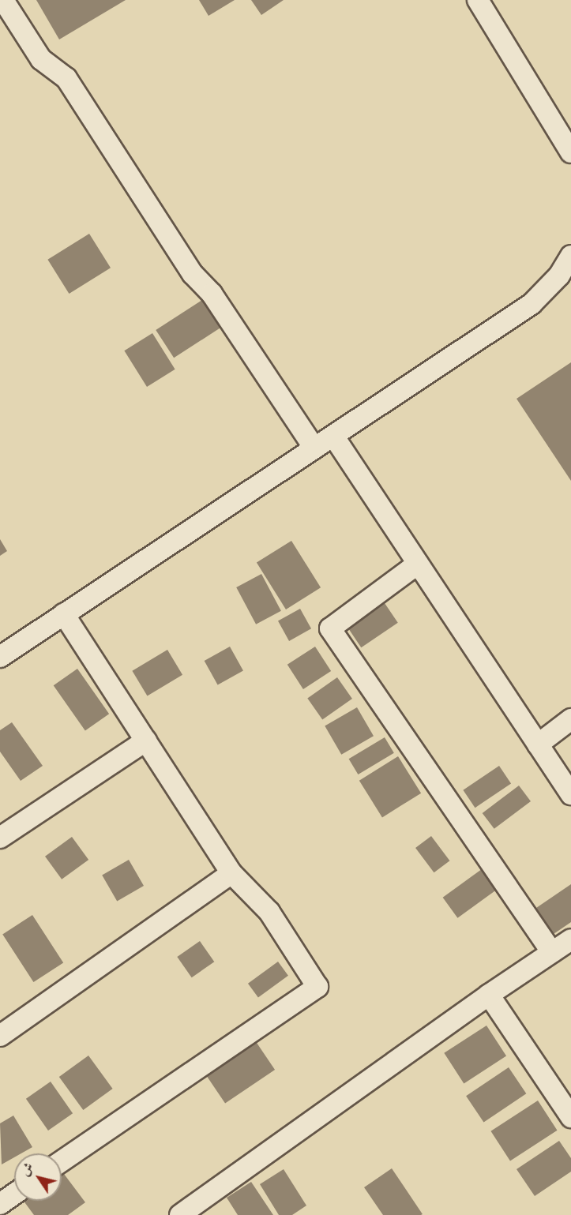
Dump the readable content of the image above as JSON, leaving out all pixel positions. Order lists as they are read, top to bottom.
{
  "north": "top left"
}
